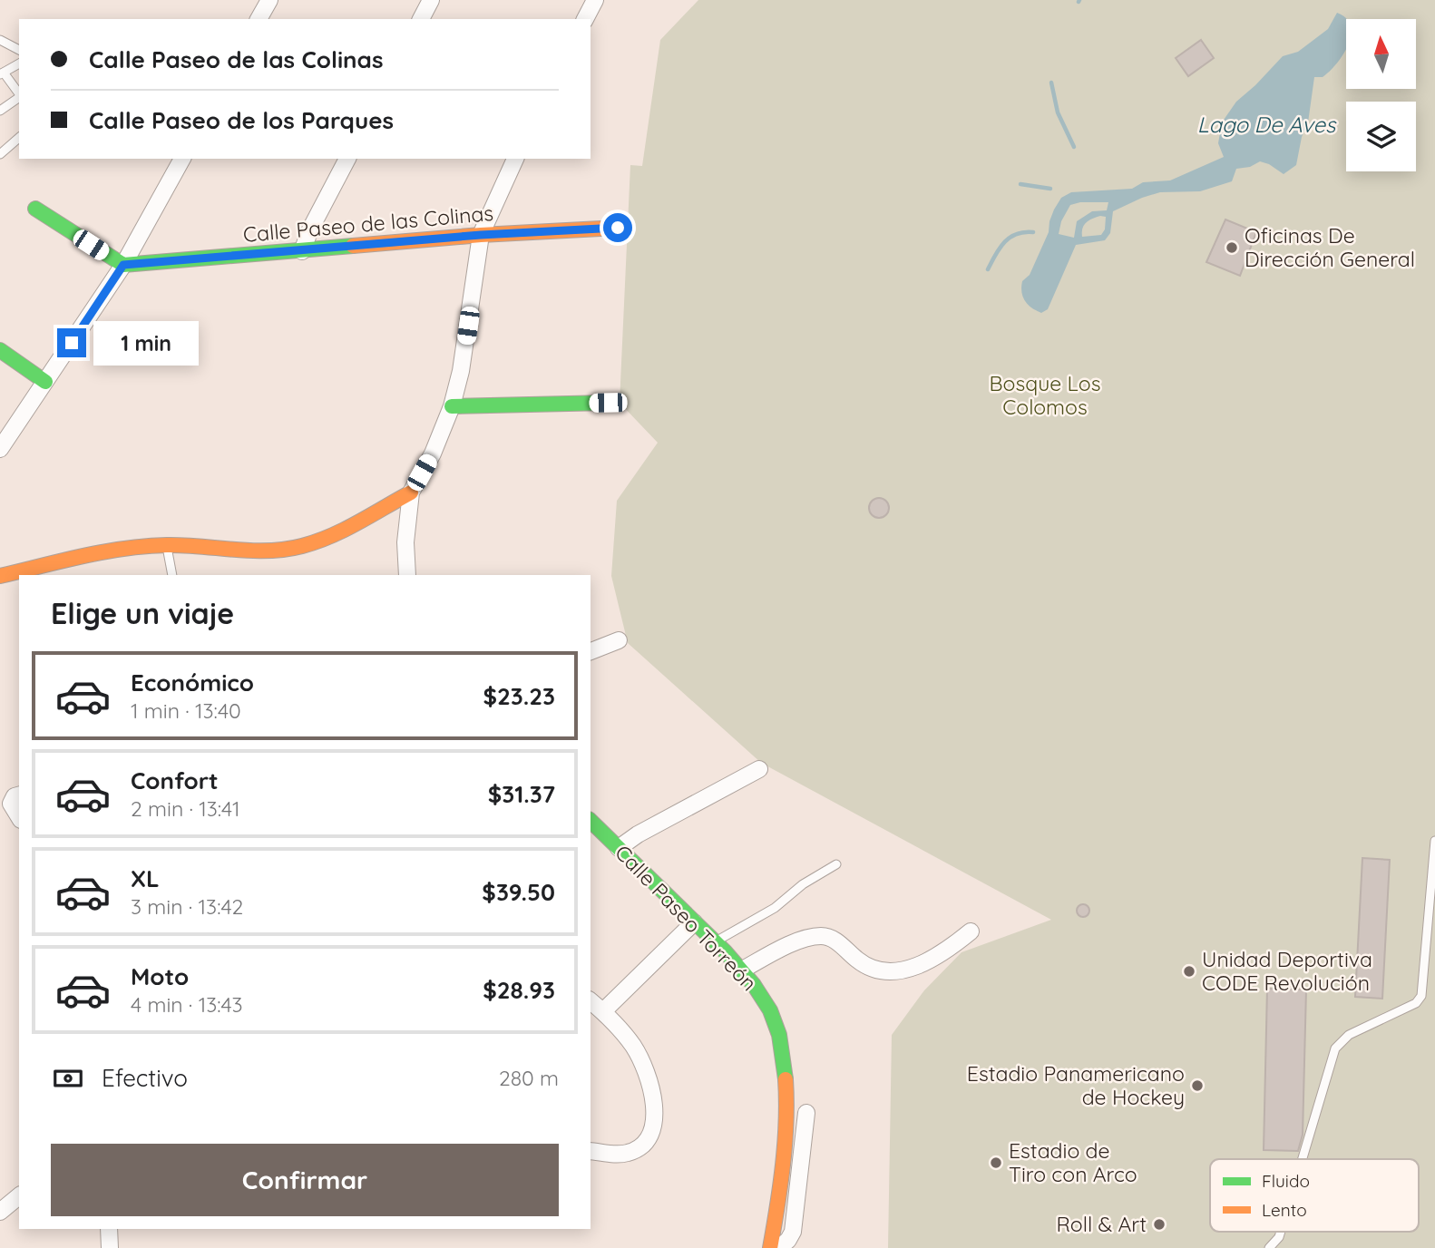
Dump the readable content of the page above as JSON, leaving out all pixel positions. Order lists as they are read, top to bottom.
{
  "streets": {
    "street": ["Calle Paseo de las Colinas", "Calle Paseo Torreón"]
  },
  "water": ["Lago De Aves"],
  "parks": ["Bosque Los Colomos"],
  "places": [
    "Oficinas De Dirección General",
    "Unidad Deportiva CODE Revolución",
    "Estadio Panamericano de Hockey",
    "Estadio de Tiro con Arco",
    "Roll & Art"
  ],
  "legend": ["Fluido", "Lento"],
  "north": "top",
  "page": {
    "banner": ["Calle Paseo de las Colinas", "Calle Paseo de los Parques"],
    "bubble": "1 min",
    "heading": "Elige un viaje",
    "list": [
      {
        "name": "Económico",
        "note": "1 min · 13:40",
        "value": "$23.23"
      },
      {
        "name": "Confort",
        "note": "2 min · 13:41",
        "value": "$31.37"
      },
      {
        "name": "XL",
        "note": "3 min · 13:42",
        "value": "$39.50"
      },
      {
        "name": "Moto",
        "note": "4 min · 13:43",
        "value": "$28.93"
      }
    ],
    "pay": ["Efectivo", "280 m"],
    "buttons": "Confirmar"
  }
}
